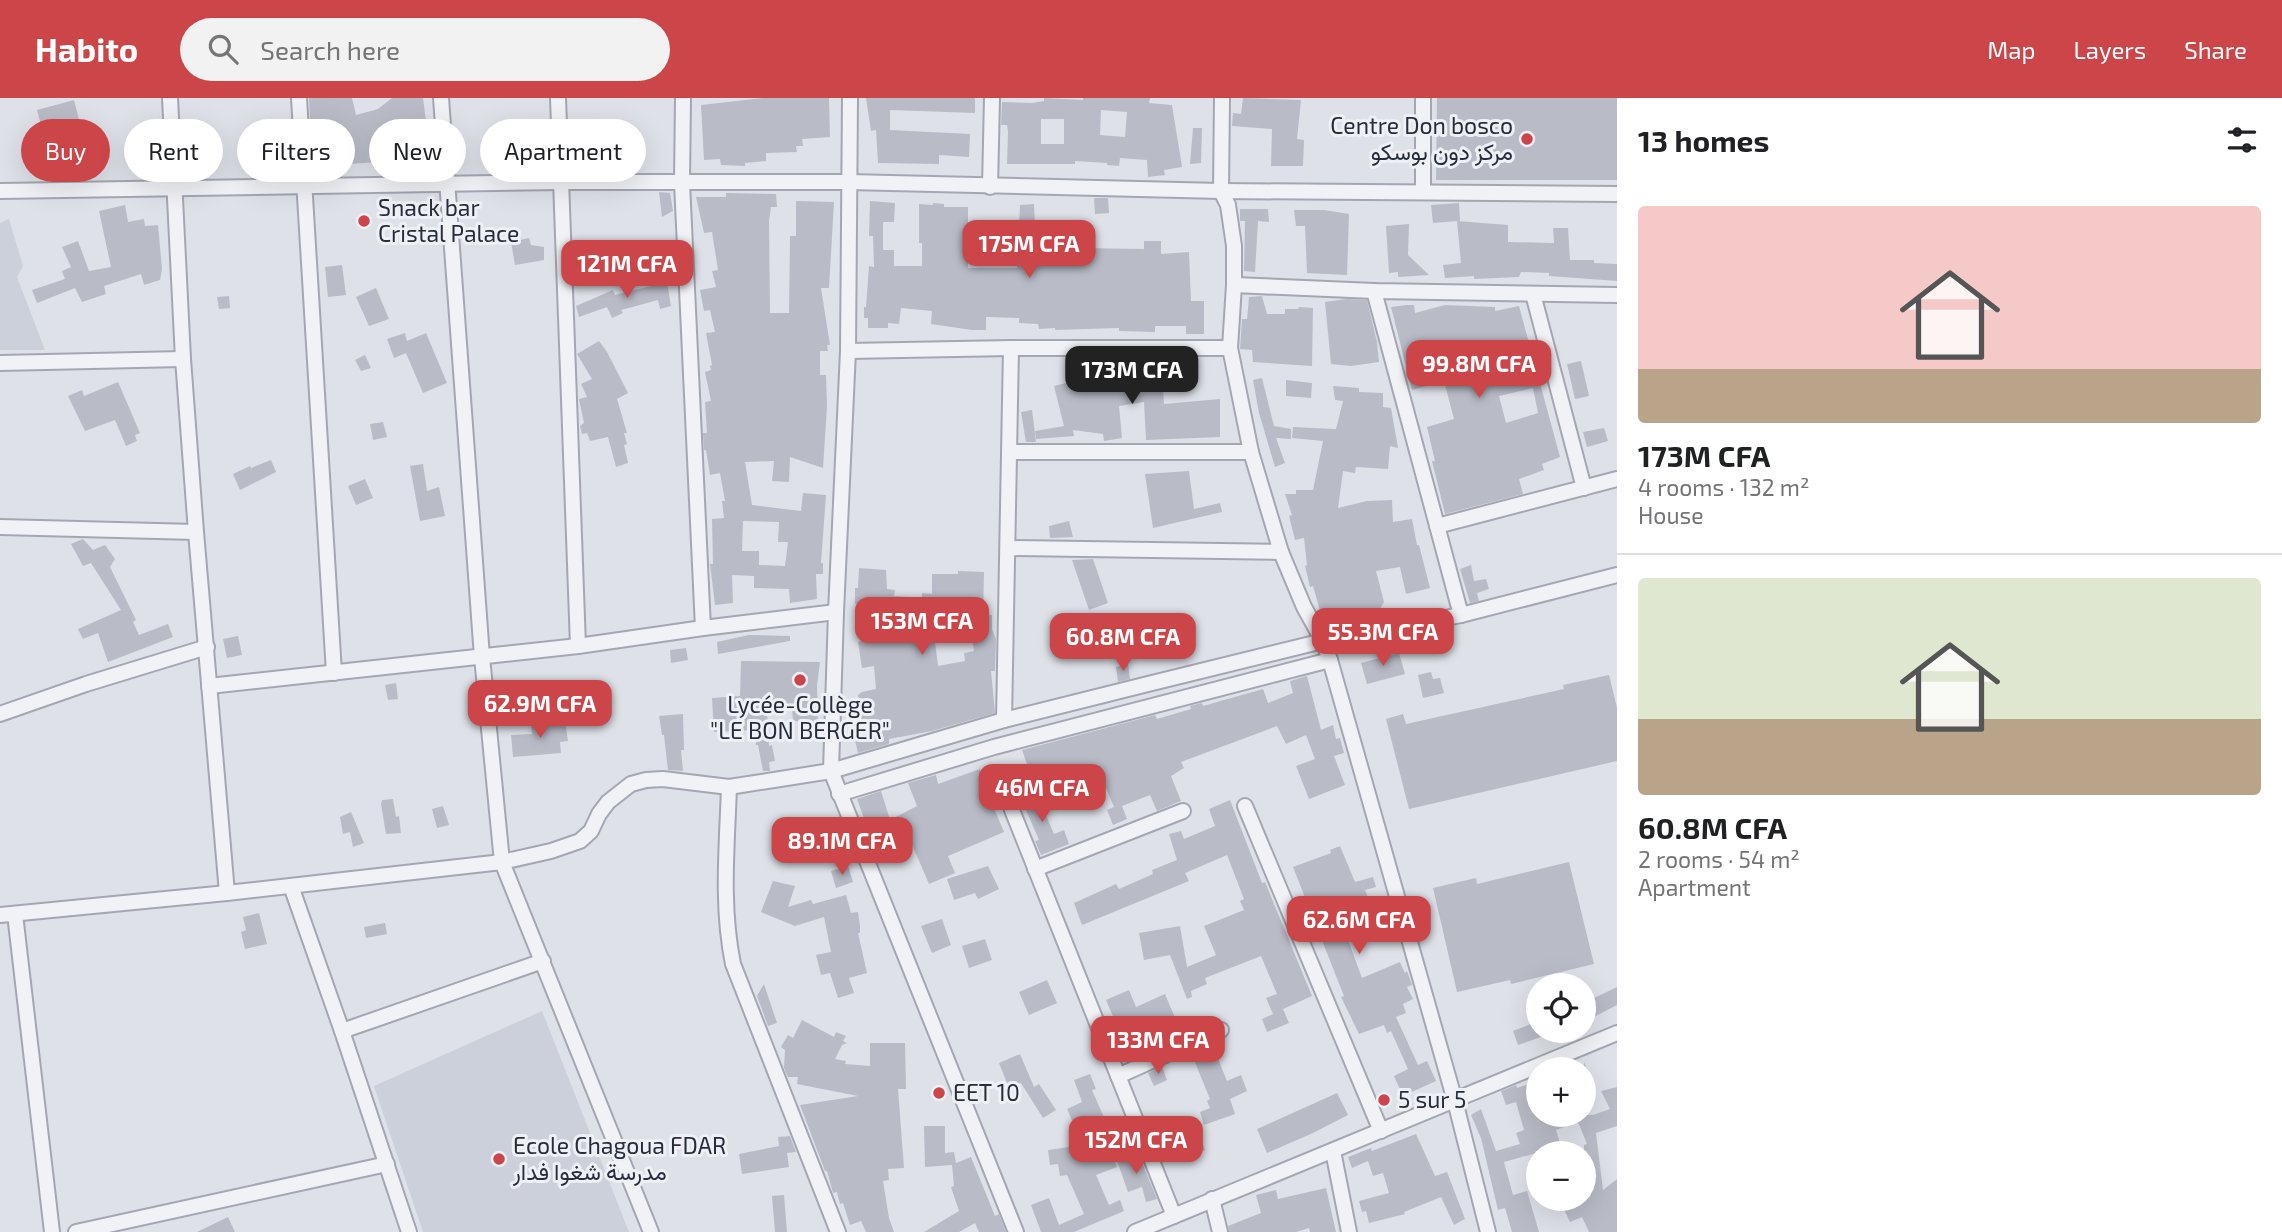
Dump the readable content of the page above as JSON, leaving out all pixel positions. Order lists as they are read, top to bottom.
{
  "places": [
    "Centre Don bosco مركز دون بوسكو",
    "Snack bar Cristal Palace",
    "Lycée-Collège \"LE BON BERGER\"",
    "EET 10",
    "5 sur 5",
    "Ecole Chagoua FDAR مدرسة شغوا فدار"
  ],
  "page": {
    "header": "Habito",
    "search": "Search here",
    "nav": ["Map", "Layers", "Share"],
    "heading": "13 homes",
    "chip": [
      "Buy",
      "Rent",
      "Filters",
      "New",
      "Apartment"
    ],
    "list": [
      {
        "name": "173M CFA",
        "note": "4 rooms · 132 m² · House"
      },
      {
        "name": "60.8M CFA",
        "note": "2 rooms · 54 m² · Apartment"
      }
    ],
    "price": [
      "175M CFA",
      "121M CFA",
      "99.8M CFA",
      "173M CFA",
      "153M CFA",
      "55.3M CFA",
      "60.8M CFA",
      "62.9M CFA",
      "46M CFA",
      "89.1M CFA",
      "62.6M CFA",
      "133M CFA",
      "152M CFA"
    ],
    "map_buttons": ["+", "−"]
  }
}
